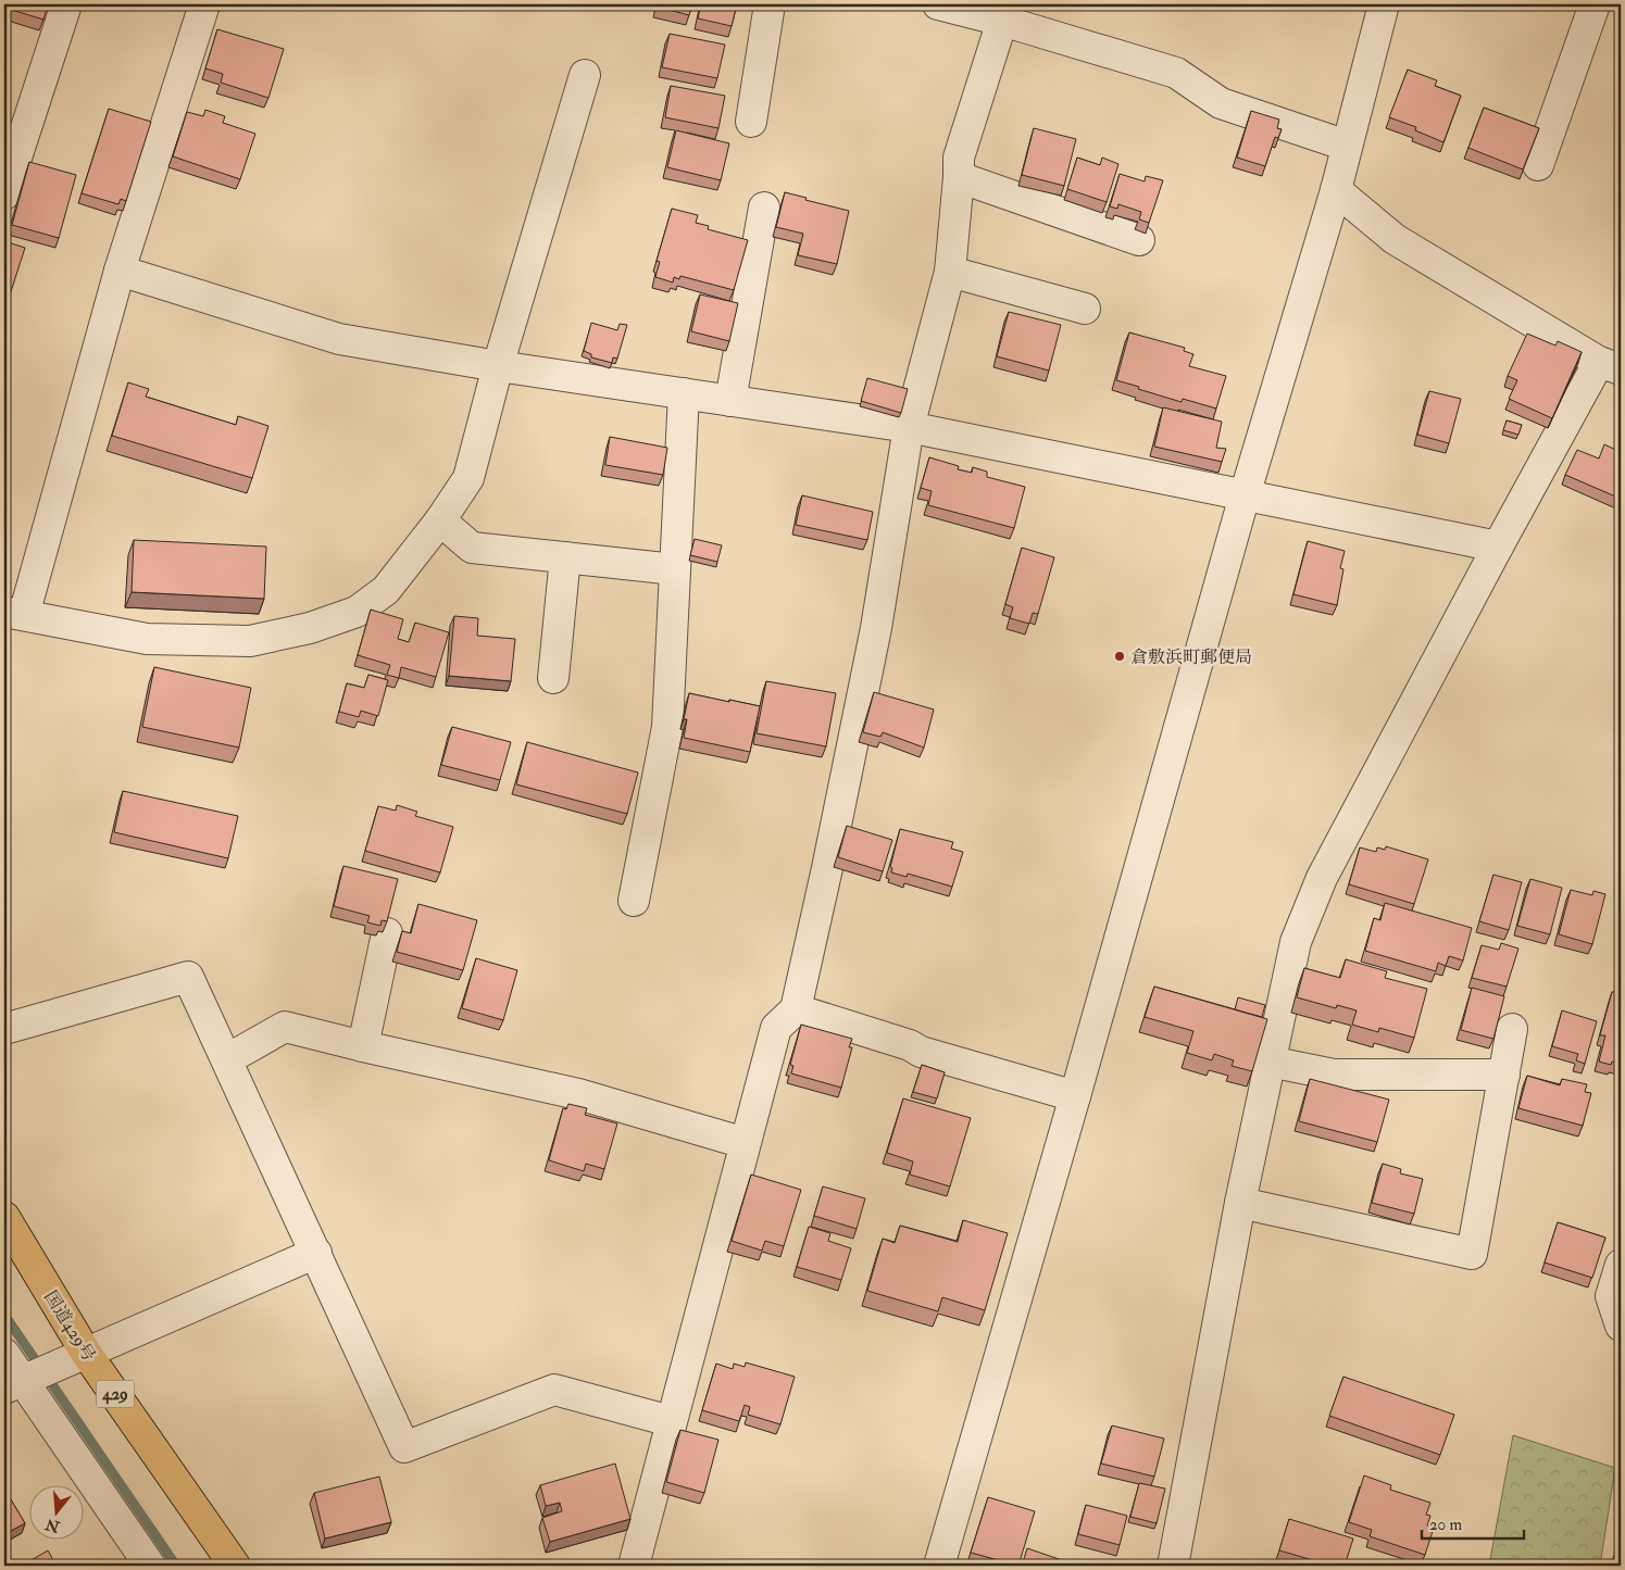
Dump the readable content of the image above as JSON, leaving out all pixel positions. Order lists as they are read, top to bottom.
{
  "streets": {
    "highway": ["国道429号", "429"]
  },
  "places": ["倉敷浜町郵便局"],
  "scale_bar": "20 m",
  "north": "bottom"
}
